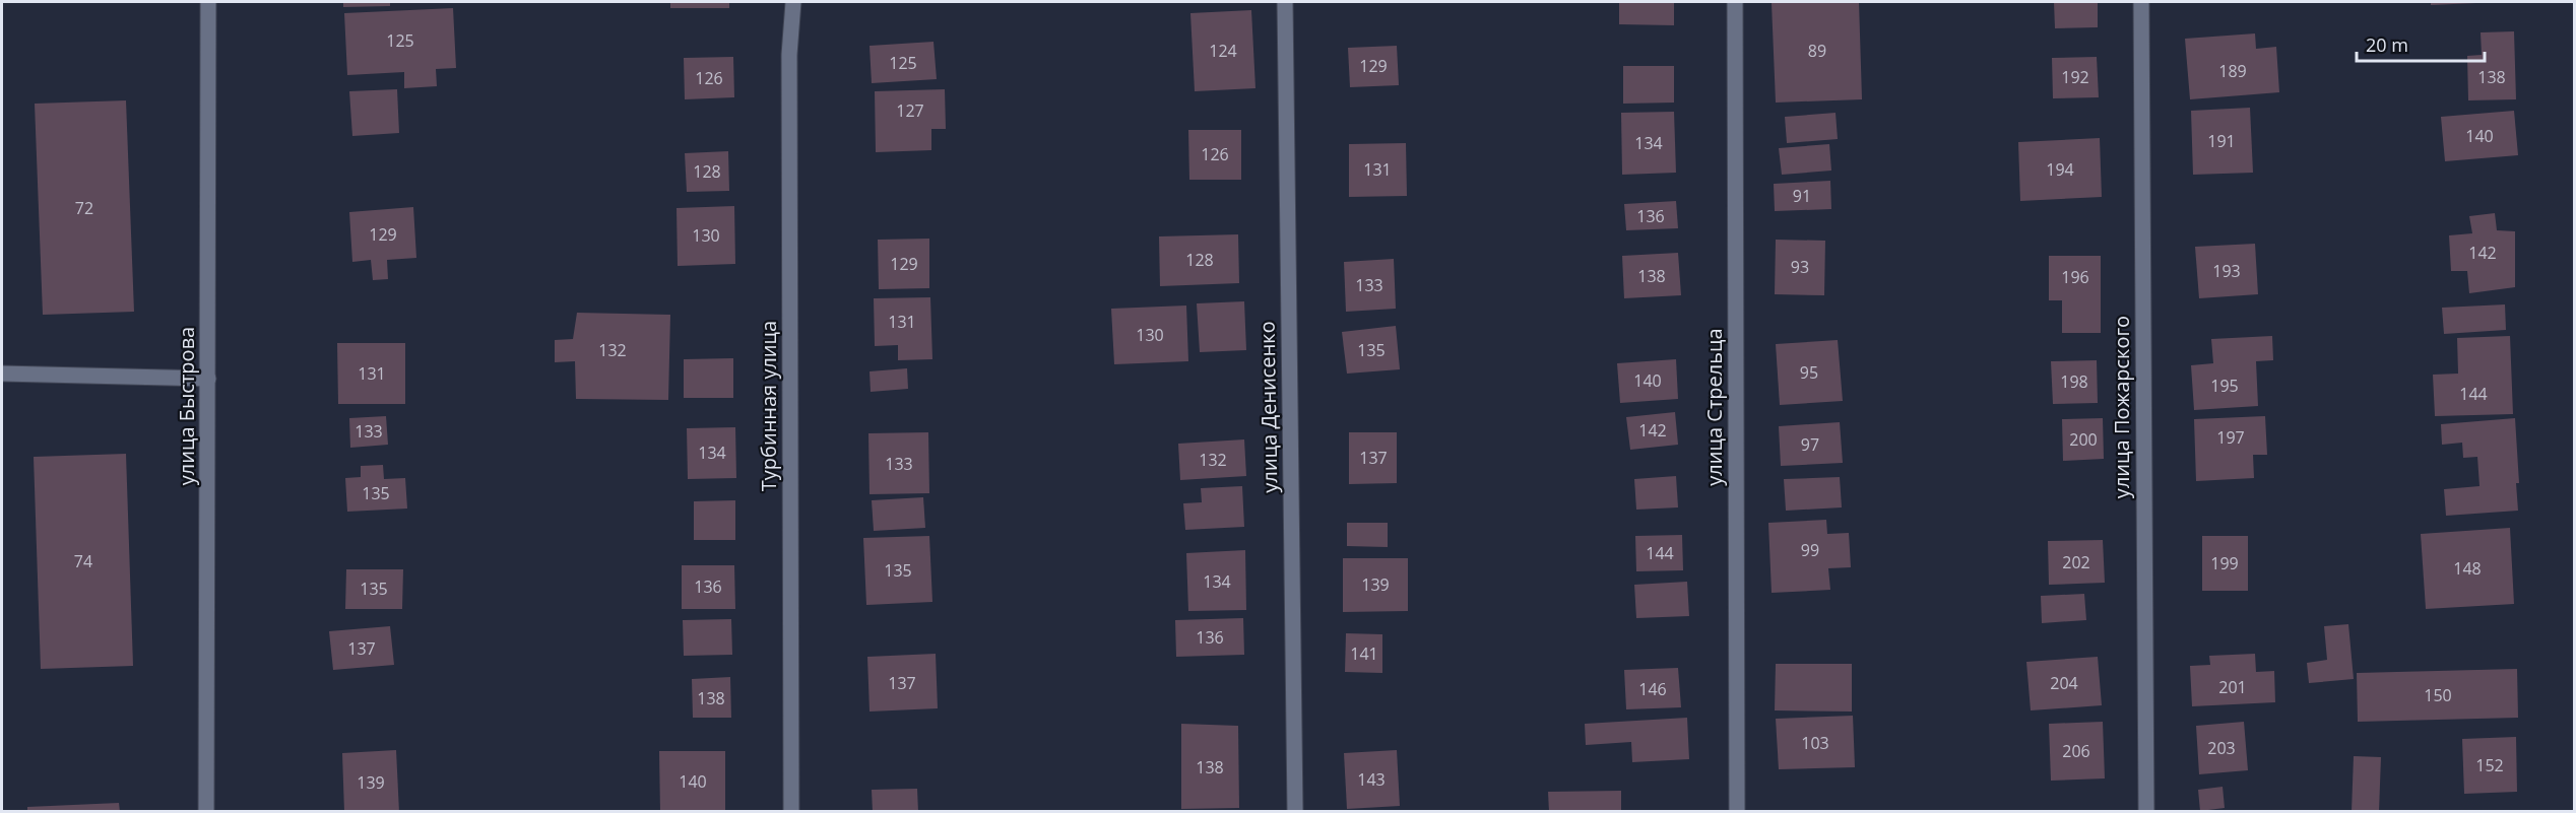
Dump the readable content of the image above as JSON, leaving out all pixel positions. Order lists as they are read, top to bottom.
{
  "streets": {
    "street": [
      "улица Быстрова",
      "Турбинная улица",
      "улица Денисенко",
      "улица Стрельца",
      "улица Пожарского"
    ]
  },
  "house_numbers": [
    "125",
    "124",
    "89",
    "125",
    "129",
    "189",
    "192",
    "138",
    "126",
    "127",
    "140",
    "191",
    "134",
    "126",
    "131",
    "194",
    "128",
    "91",
    "72",
    "136",
    "129",
    "130",
    "142",
    "128",
    "129",
    "93",
    "193",
    "138",
    "196",
    "133",
    "131",
    "130",
    "132",
    "135",
    "95",
    "131",
    "140",
    "198",
    "195",
    "144",
    "142",
    "133",
    "197",
    "200",
    "97",
    "134",
    "137",
    "132",
    "133",
    "135",
    "99",
    "144",
    "74",
    "202",
    "199",
    "148",
    "135",
    "134",
    "139",
    "136",
    "135",
    "136",
    "137",
    "141",
    "137",
    "204",
    "201",
    "146",
    "150",
    "138",
    "103",
    "203",
    "206",
    "152",
    "138",
    "143",
    "140",
    "139"
  ],
  "scale_bar": "20 m"
}
